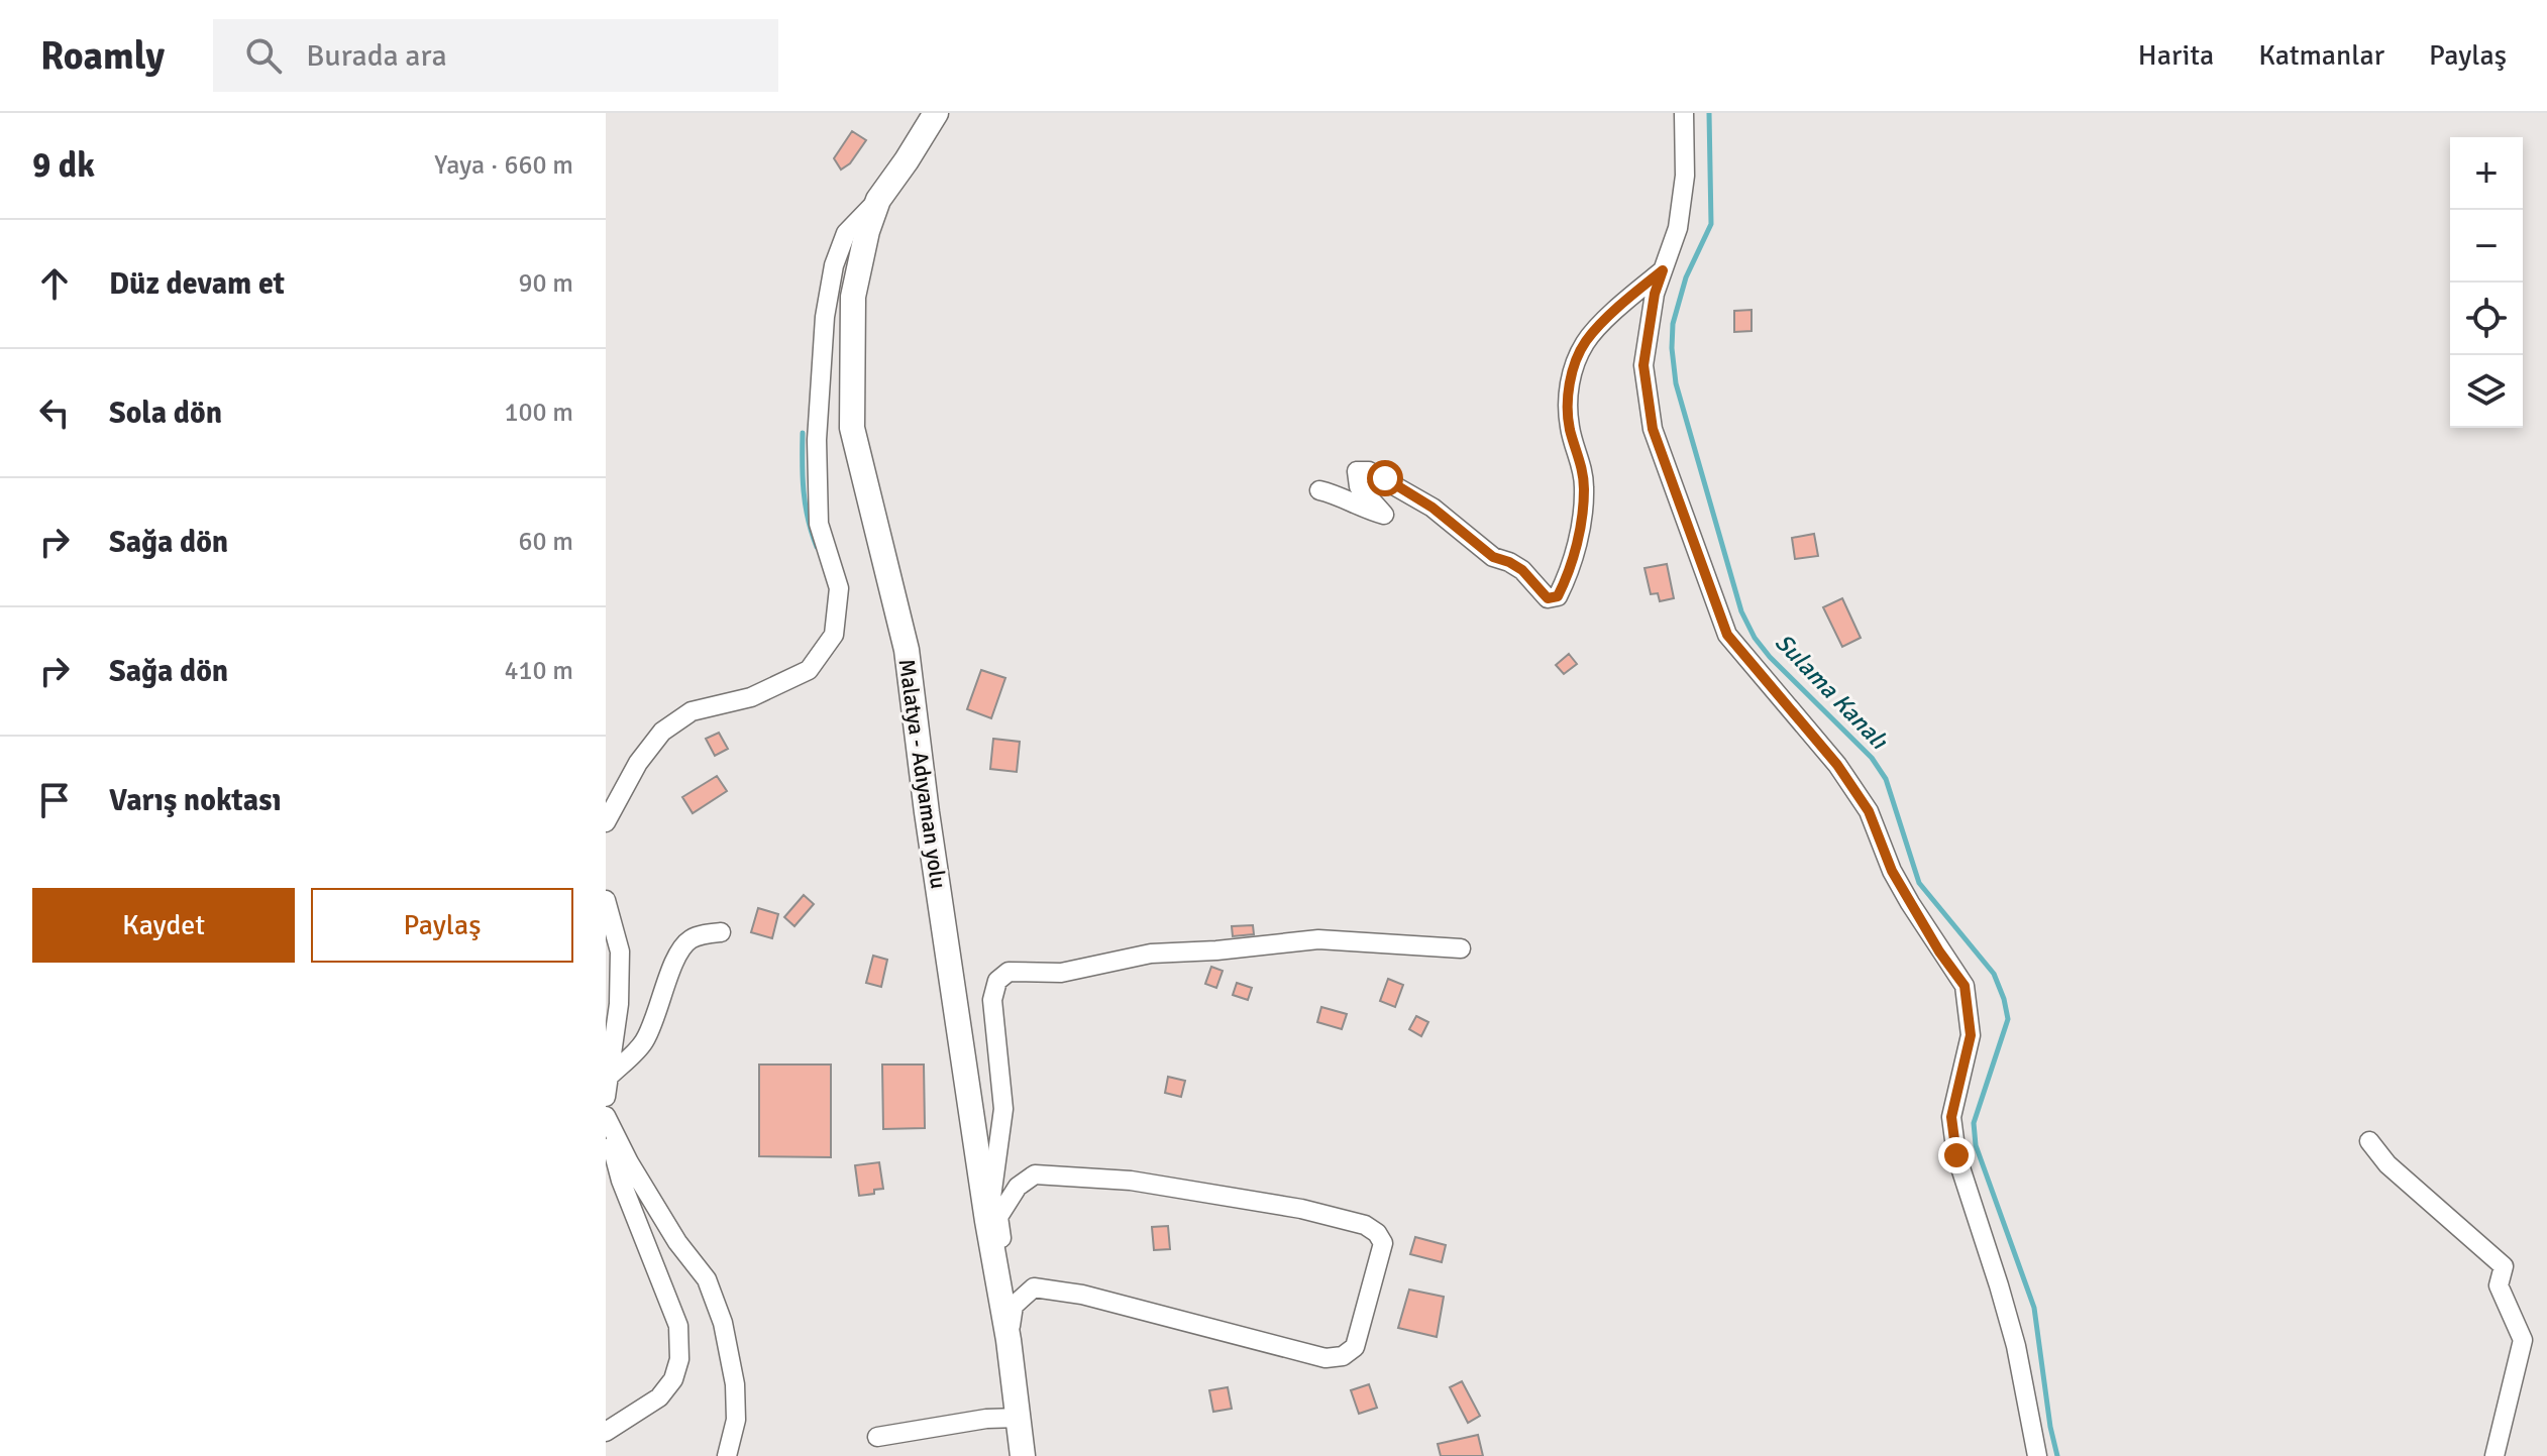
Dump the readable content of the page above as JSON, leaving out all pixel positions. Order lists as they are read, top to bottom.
{
  "streets": {
    "main road": ["Malatya - Adıyaman yolu"]
  },
  "water": ["Sulama Kanalı"],
  "page": {
    "header": "Roamly",
    "search": "Burada ara",
    "nav": ["Harita", "Katmanlar", "Paylaş"],
    "heading": ["9 dk", "Yaya · 660 m"],
    "map_buttons": ["+", "−"],
    "list": [
      ["Düz devam et", "90 m"],
      ["Sola dön", "100 m"],
      ["Sağa dön", "60 m"],
      ["Sağa dön", "410 m"],
      "Varış noktası"
    ],
    "buttons": ["Kaydet", "Paylaş"]
  }
}
